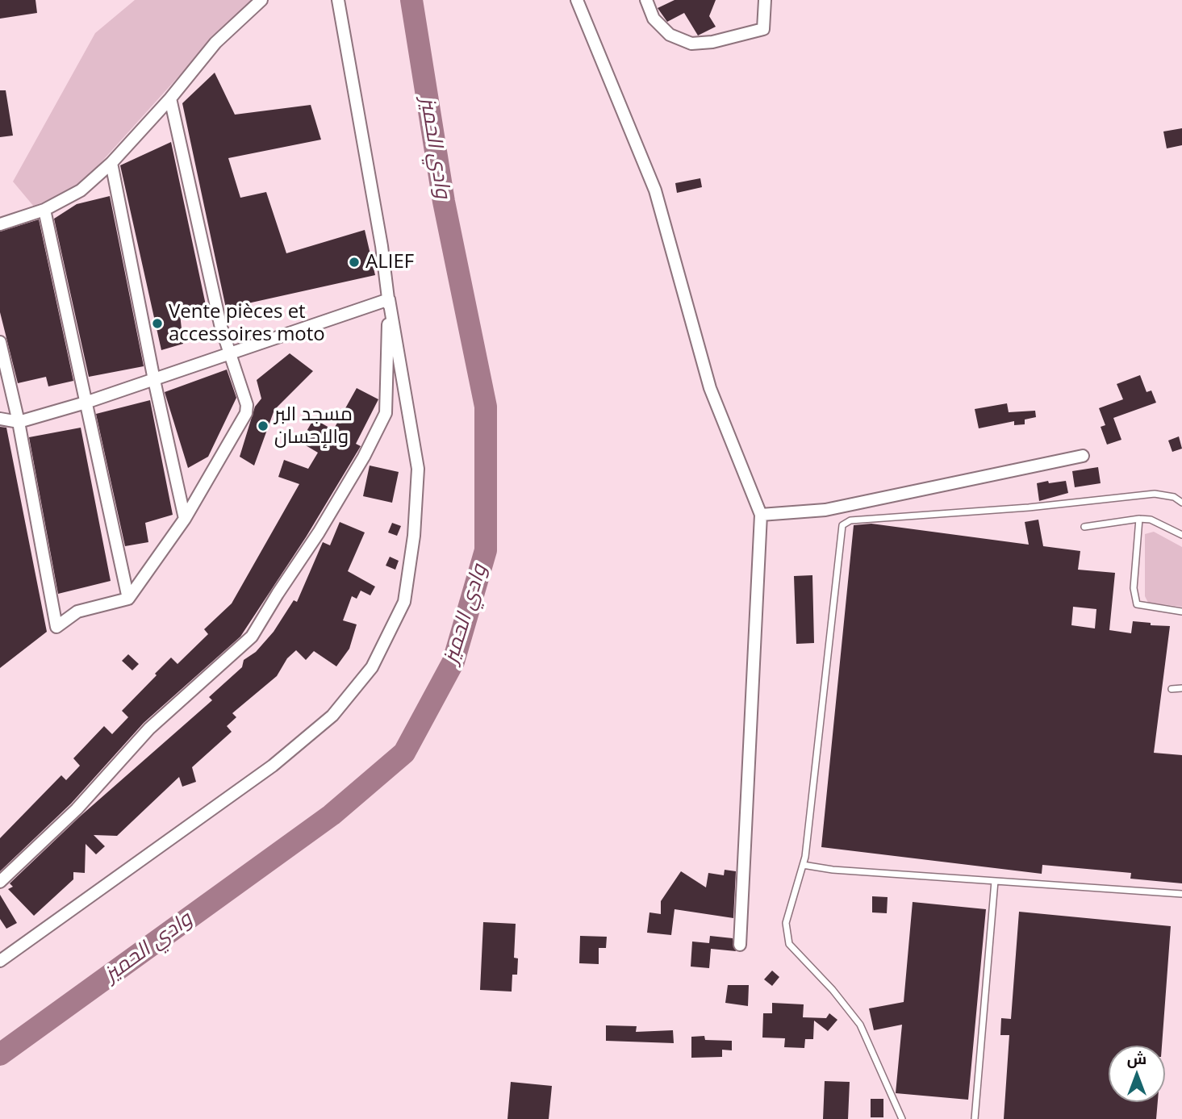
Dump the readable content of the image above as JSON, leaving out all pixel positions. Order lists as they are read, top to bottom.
{
  "water": ["وادي الحميز"],
  "places": ["ALIEF", "Vente pièces et accessoires moto", "مسجد البر والإحسان"],
  "north": "top"
}
